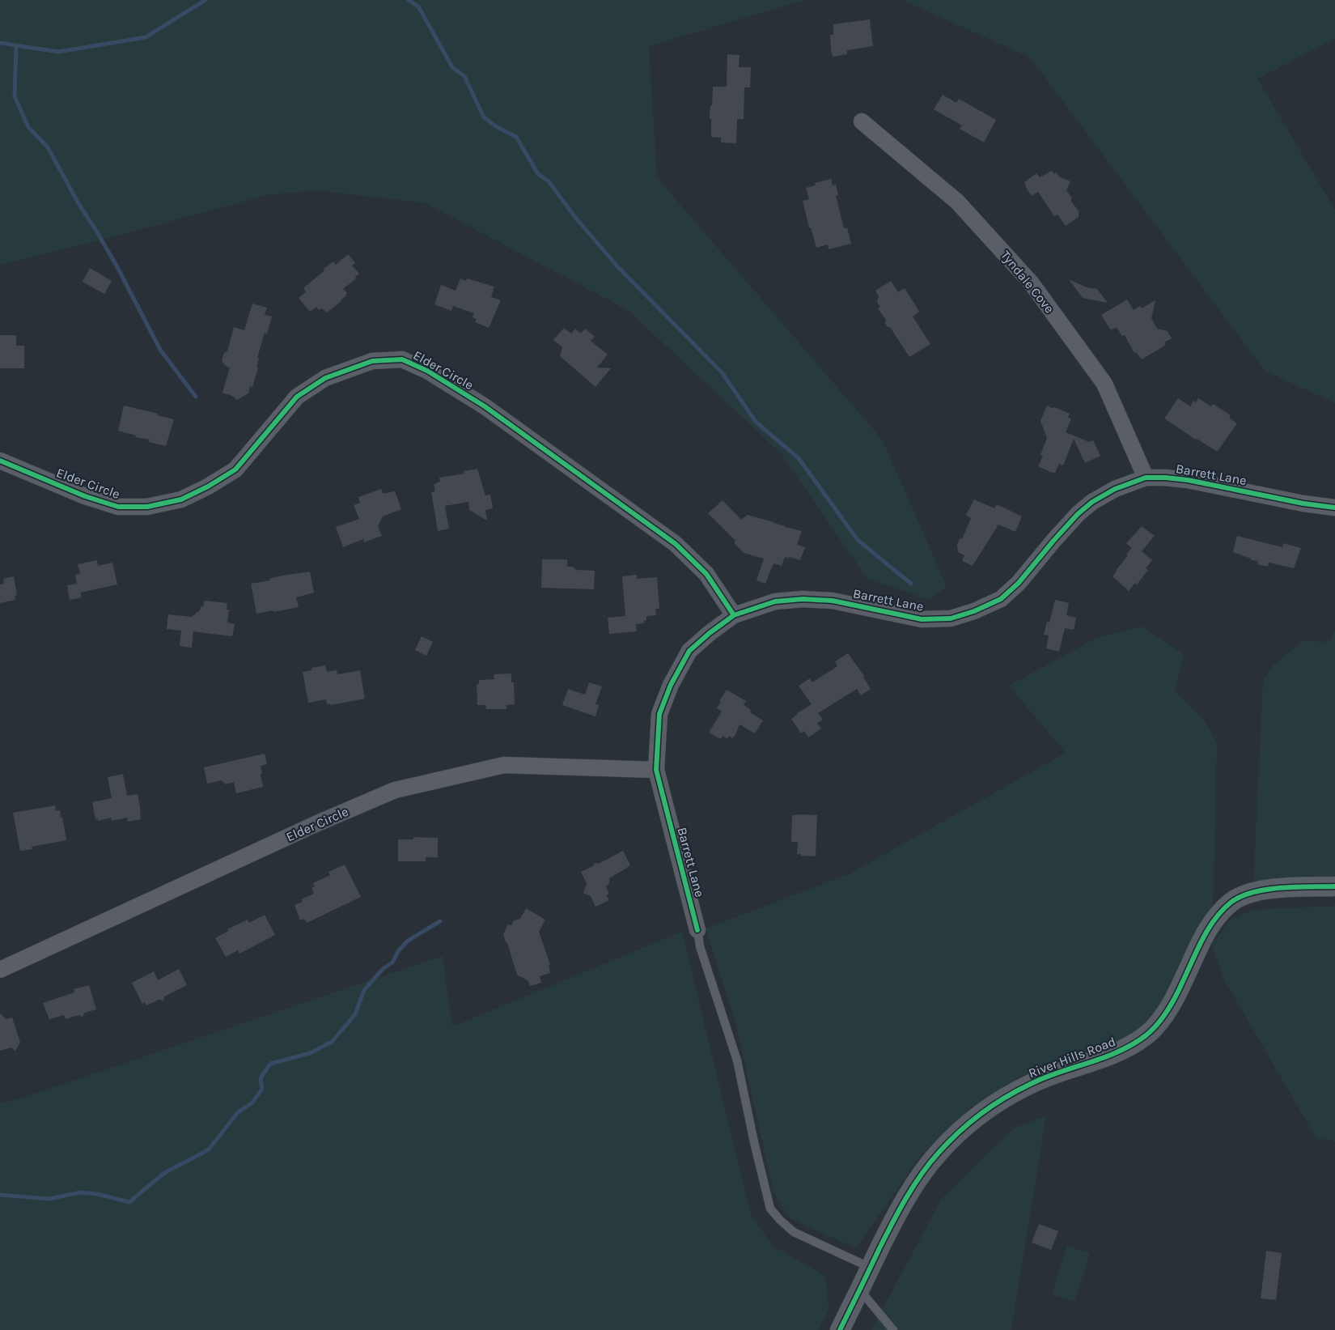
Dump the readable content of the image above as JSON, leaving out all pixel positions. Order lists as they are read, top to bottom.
{
  "streets": {
    "street": [
      "Tyndale Cove",
      "Elder Circle",
      "Barrett Lane",
      "River Hills Road"
    ]
  },
  "crossings": [
    ["Tyndale Cove", "Barrett Lane"],
    ["Elder Circle", "Barrett Lane"]
  ]
}
